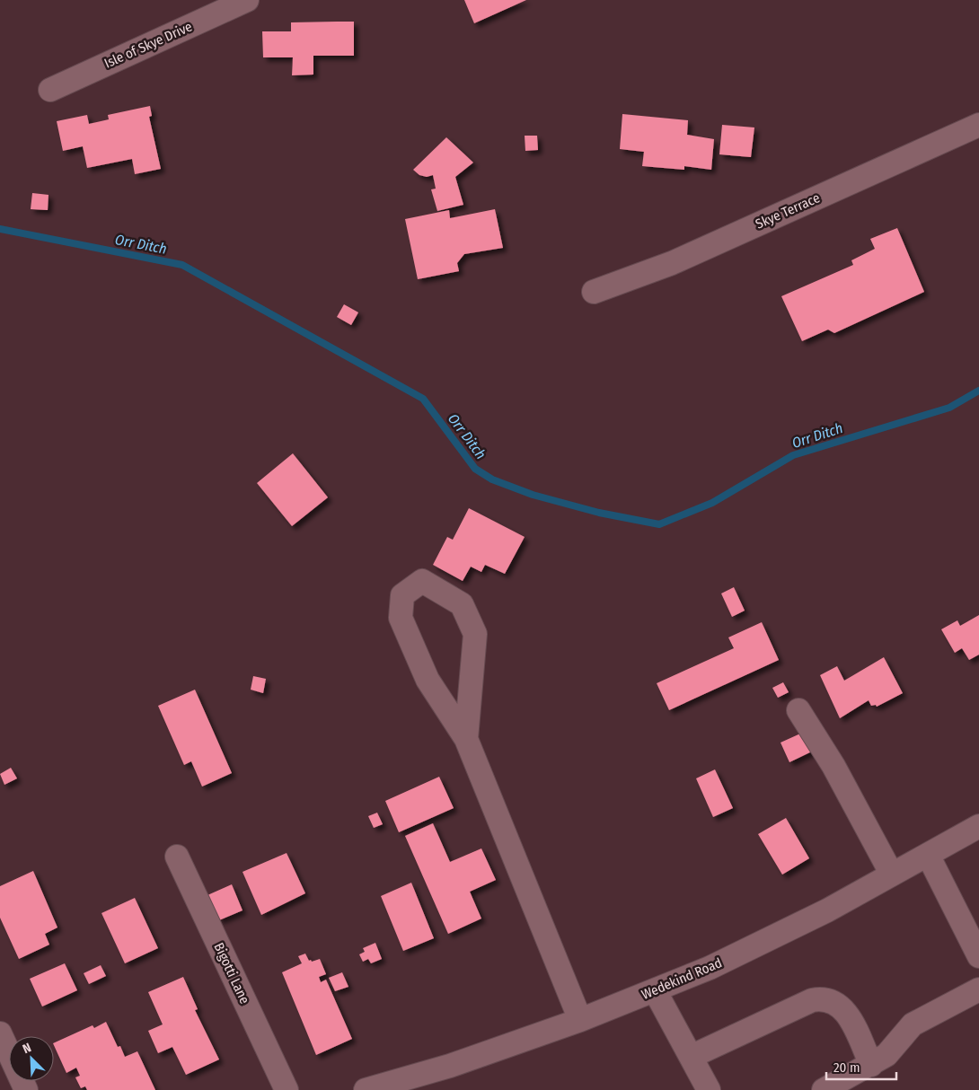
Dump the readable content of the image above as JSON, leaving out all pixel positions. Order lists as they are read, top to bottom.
{
  "streets": {
    "street": [
      "Isle of Skye Drive",
      "Skye Terrace",
      "Bigotti Lane",
      "Wedekind Road"
    ]
  },
  "water": ["Orr Ditch"],
  "scale_bar": "20 m",
  "north": "top left"
}
